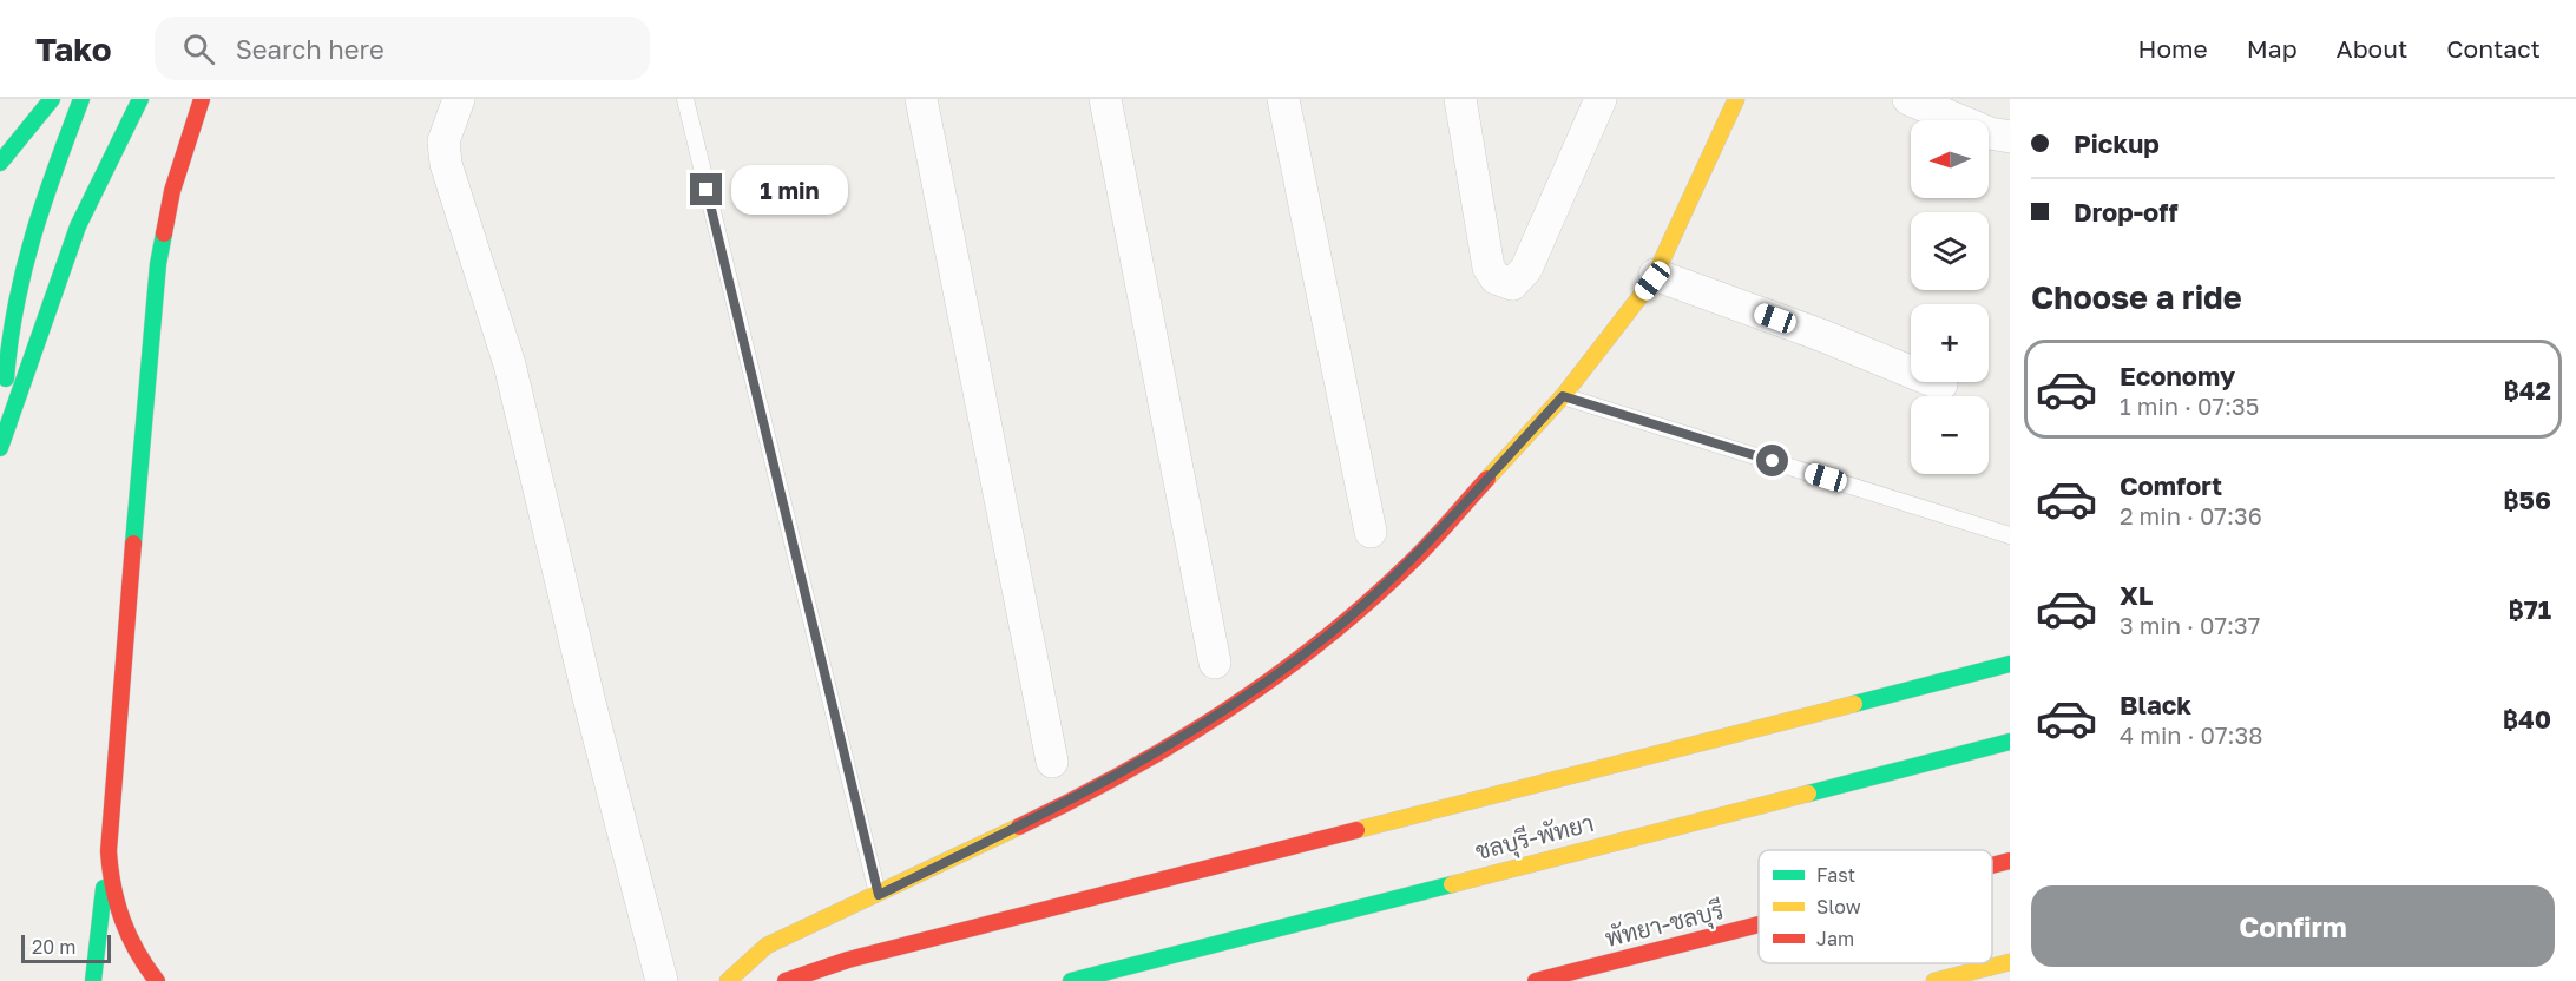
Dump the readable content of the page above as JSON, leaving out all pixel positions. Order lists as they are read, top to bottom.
{
  "streets": {
    "main road": ["ชลบุรี-พัทยา", "พัทยา-ชลบุรี"]
  },
  "legend": ["Fast", "Slow", "Jam"],
  "scale_bar": "20 m",
  "north": "left",
  "page": {
    "header": "Tako",
    "search": "Search here",
    "nav": [
      "Home",
      "Map",
      "About",
      "Contact"
    ],
    "banner": ["Pickup", "Drop-off"],
    "map_buttons": ["+", "−"],
    "bubble": "1 min",
    "heading": "Choose a ride",
    "list": [
      {
        "name": "Economy",
        "note": "1 min · 07:35",
        "value": "฿42"
      },
      {
        "name": "Comfort",
        "note": "2 min · 07:36",
        "value": "฿56"
      },
      {
        "name": "XL",
        "note": "3 min · 07:37",
        "value": "฿71"
      },
      {
        "name": "Black",
        "note": "4 min · 07:38",
        "value": "฿40"
      }
    ],
    "buttons": "Confirm",
    "scale": "20 m"
  }
}
